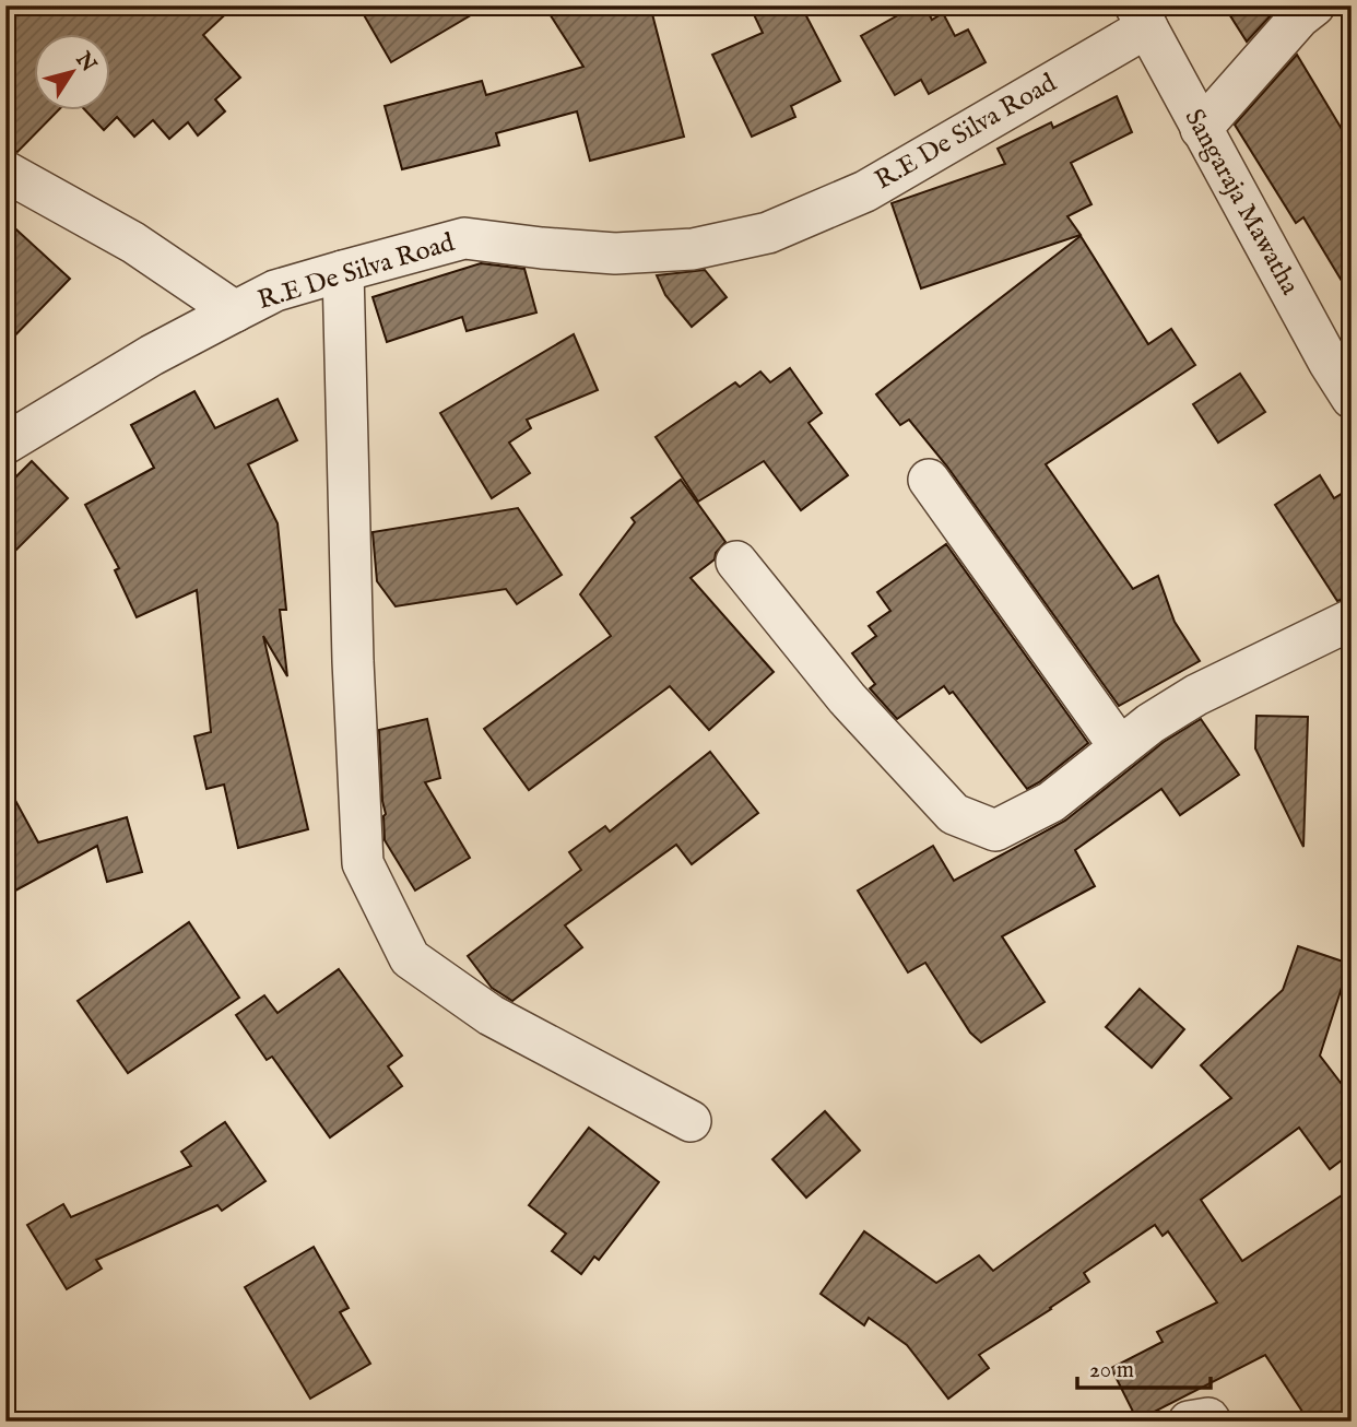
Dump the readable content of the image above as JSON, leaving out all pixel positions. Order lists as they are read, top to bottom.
{
  "streets": {
    "street": ["R.E De Silva Road", "Sangaraja Mawatha"]
  },
  "crossings": [
    ["R.E De Silva Road", "Sangaraja Mawatha"]
  ],
  "scale_bar": "20 m",
  "north": "top right"
}
